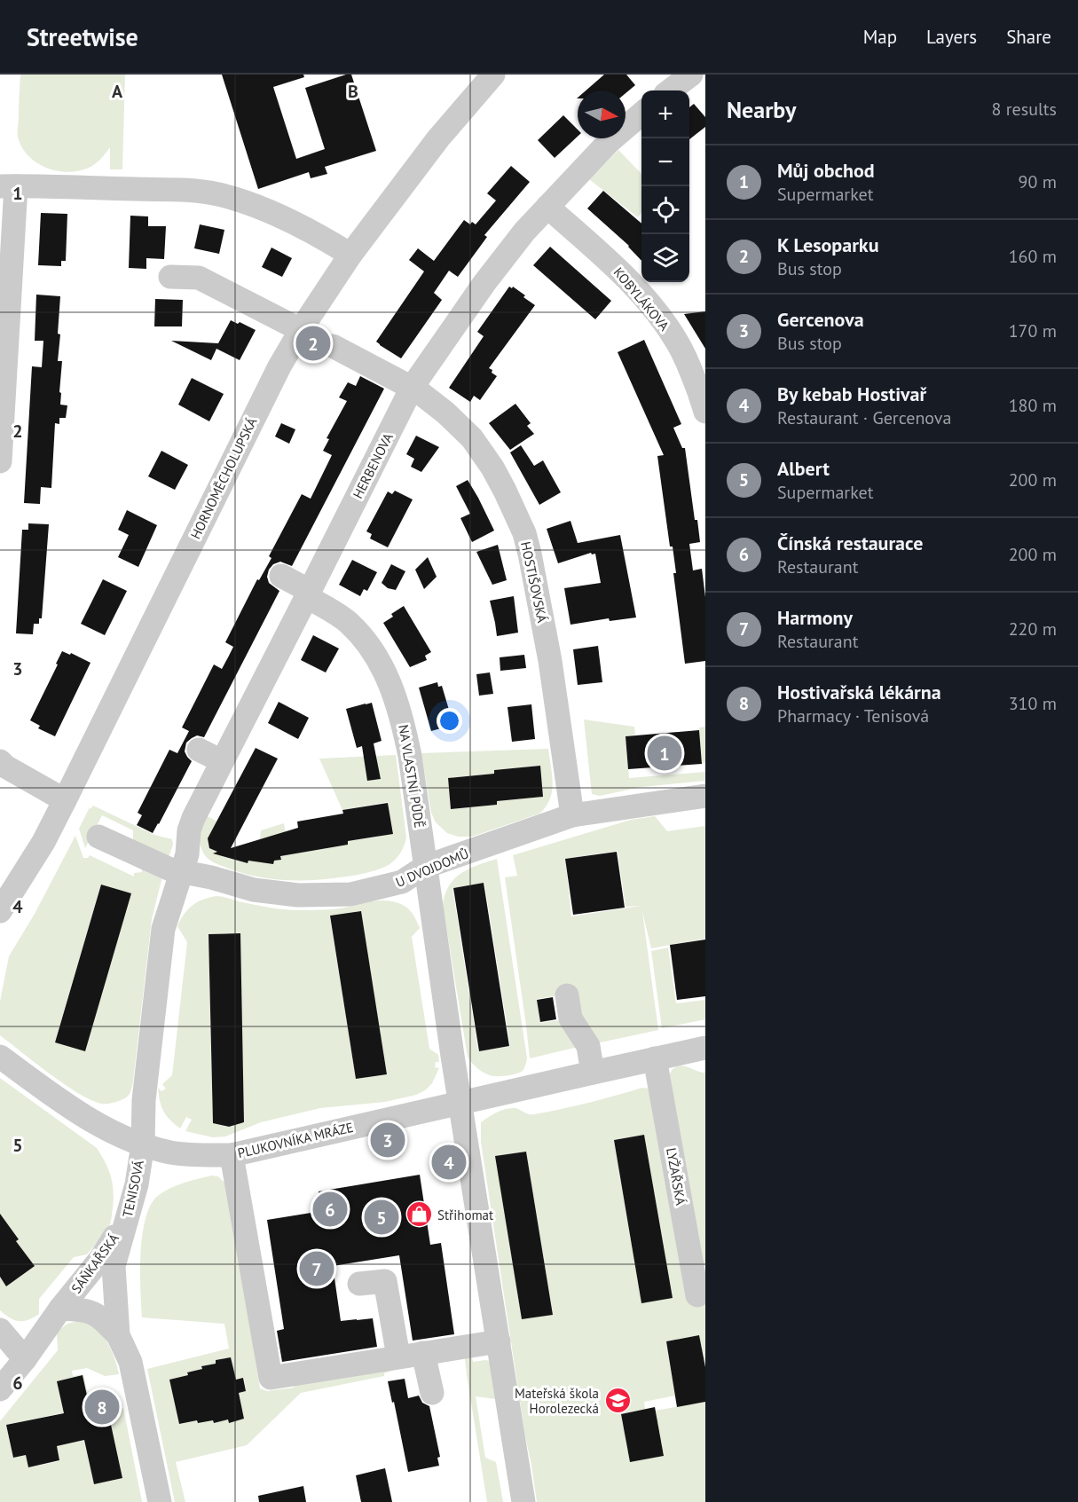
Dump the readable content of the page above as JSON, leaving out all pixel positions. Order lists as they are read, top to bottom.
{
  "streets": {
    "street": [
      "KOBYLÁKOVA",
      "HERBENOVA",
      "HORNOMĚCHOLUPSKÁ",
      "HOSTIŠOVSKÁ",
      "NA VLASTNÍ PŮDĚ",
      "U DVOJDOMŮ",
      "PLUKOVNÍKA MRÁZE",
      "LYŽAŘSKÁ",
      "TENISOVÁ",
      "SÁŇKAŘSKÁ"
    ]
  },
  "crossings": [
    ["KOBYLÁKOVA", "HERBENOVA"],
    ["HERBENOVA", "HOSTIŠOVSKÁ"],
    ["HERBENOVA", "NA VLASTNÍ PŮDĚ"],
    ["HERBENOVA", "U DVOJDOMŮ"],
    ["HERBENOVA", "TENISOVÁ"],
    ["HOSTIŠOVSKÁ", "U DVOJDOMŮ"],
    ["NA VLASTNÍ PŮDĚ", "U DVOJDOMŮ"],
    ["NA VLASTNÍ PŮDĚ", "PLUKOVNÍKA MRÁZE"],
    ["U DVOJDOMŮ", "TENISOVÁ"],
    ["PLUKOVNÍKA MRÁZE", "LYŽAŘSKÁ"],
    ["PLUKOVNÍKA MRÁZE", "TENISOVÁ"],
    ["TENISOVÁ", "SÁŇKAŘSKÁ"]
  ],
  "places": {
    "shop": ["Střihomat"],
    "school or university": ["Mateřská škola Horolezecká"]
  },
  "north": "right",
  "page": {
    "header": "Streetwise",
    "nav": ["Map", "Layers", "Share"],
    "heading": ["Nearby", "8 results"],
    "map_buttons": ["+", "−"],
    "list": [
      {
        "mark": "1",
        "name": "Můj obchod",
        "note": "Supermarket",
        "value": "90 m"
      },
      {
        "mark": "2",
        "name": "K Lesoparku",
        "note": "Bus stop",
        "value": "160 m"
      },
      {
        "mark": "3",
        "name": "Gercenova",
        "note": "Bus stop",
        "value": "170 m"
      },
      {
        "mark": "4",
        "name": "By kebab Hostivař",
        "note": "Restaurant · Gercenova",
        "value": "180 m"
      },
      {
        "mark": "5",
        "name": "Albert",
        "note": "Supermarket",
        "value": "200 m"
      },
      {
        "mark": "6",
        "name": "Čínská restaurace",
        "note": "Restaurant",
        "value": "200 m"
      },
      {
        "mark": "7",
        "name": "Harmony",
        "note": "Restaurant",
        "value": "220 m"
      },
      {
        "mark": "8",
        "name": "Hostivařská lékárna",
        "note": "Pharmacy · Tenisová",
        "value": "310 m"
      }
    ],
    "pins": [
      "2",
      "1",
      "3",
      "4",
      "6",
      "5",
      "7",
      "8"
    ]
  },
  "grid": {
    "columns": ["A", "B"],
    "rows": [
      "1",
      "2",
      "3",
      "4",
      "5",
      "6"
    ]
  }
}
